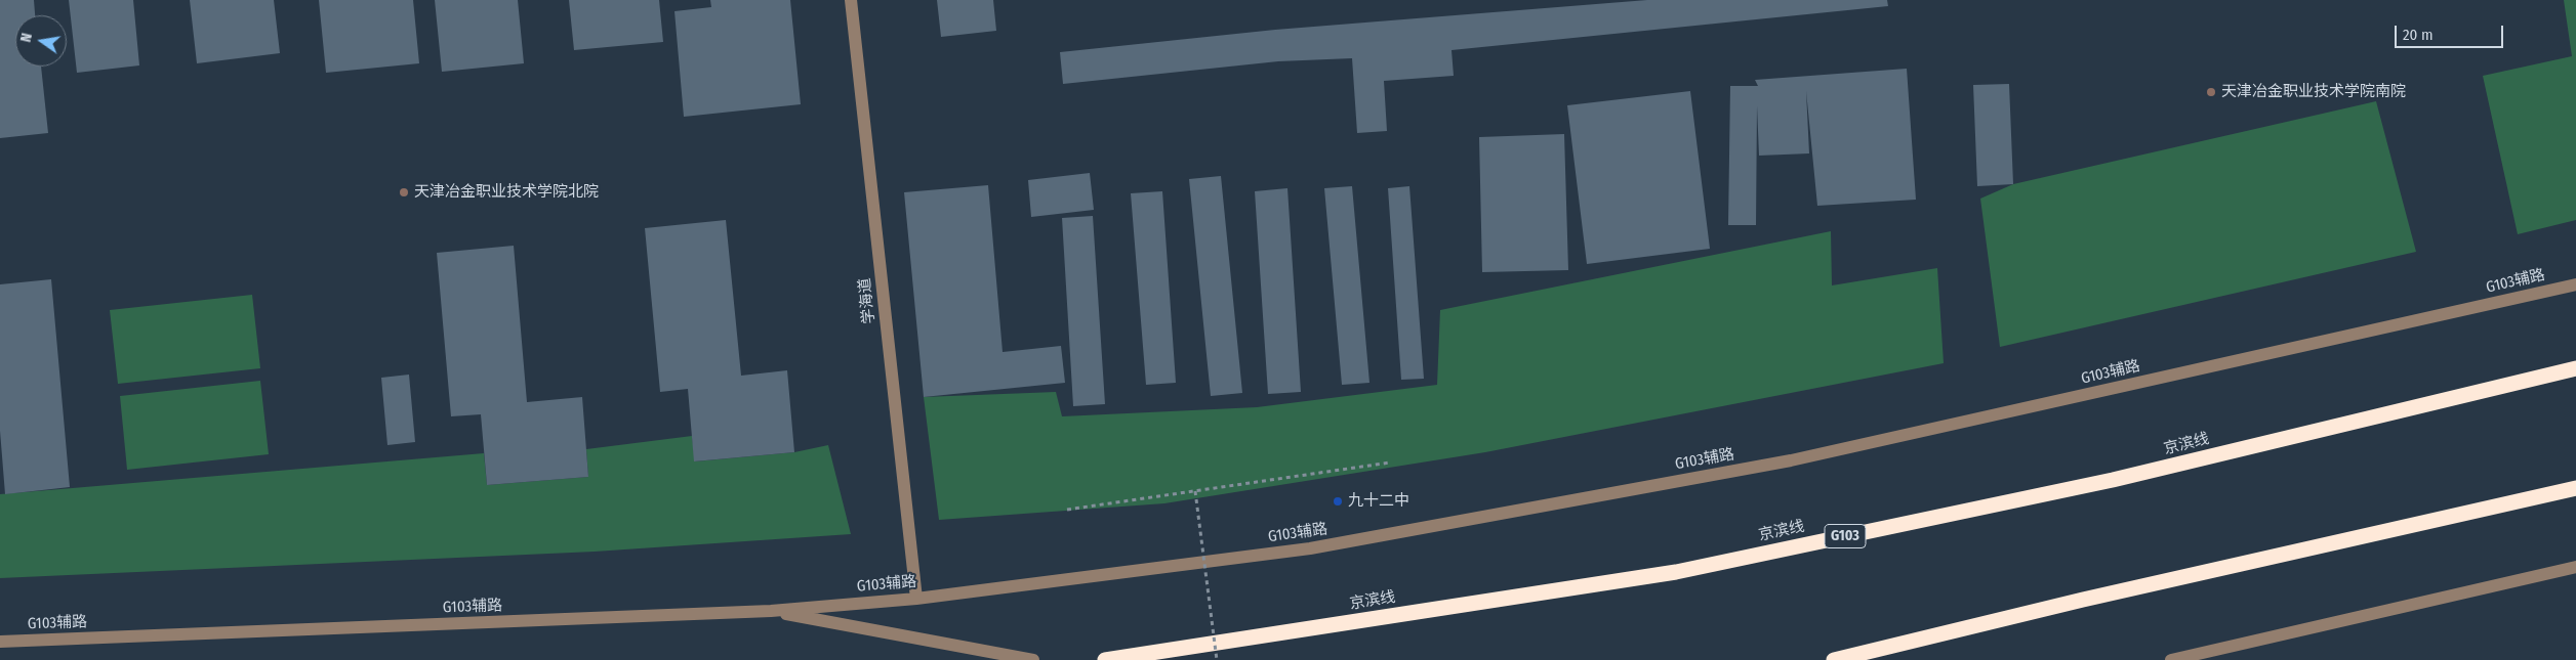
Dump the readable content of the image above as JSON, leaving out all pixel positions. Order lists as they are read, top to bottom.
{
  "streets": {
    "highway": ["京滨线", "G103"],
    "street": ["G103辅路", "学海道"]
  },
  "crossings": [
    ["G103辅路", "学海道"]
  ],
  "places": ["天津冶金职业技术学院南院", "天津冶金职业技术学院北院", "九十二中"],
  "scale_bar": "20 m",
  "north": "left"
}
